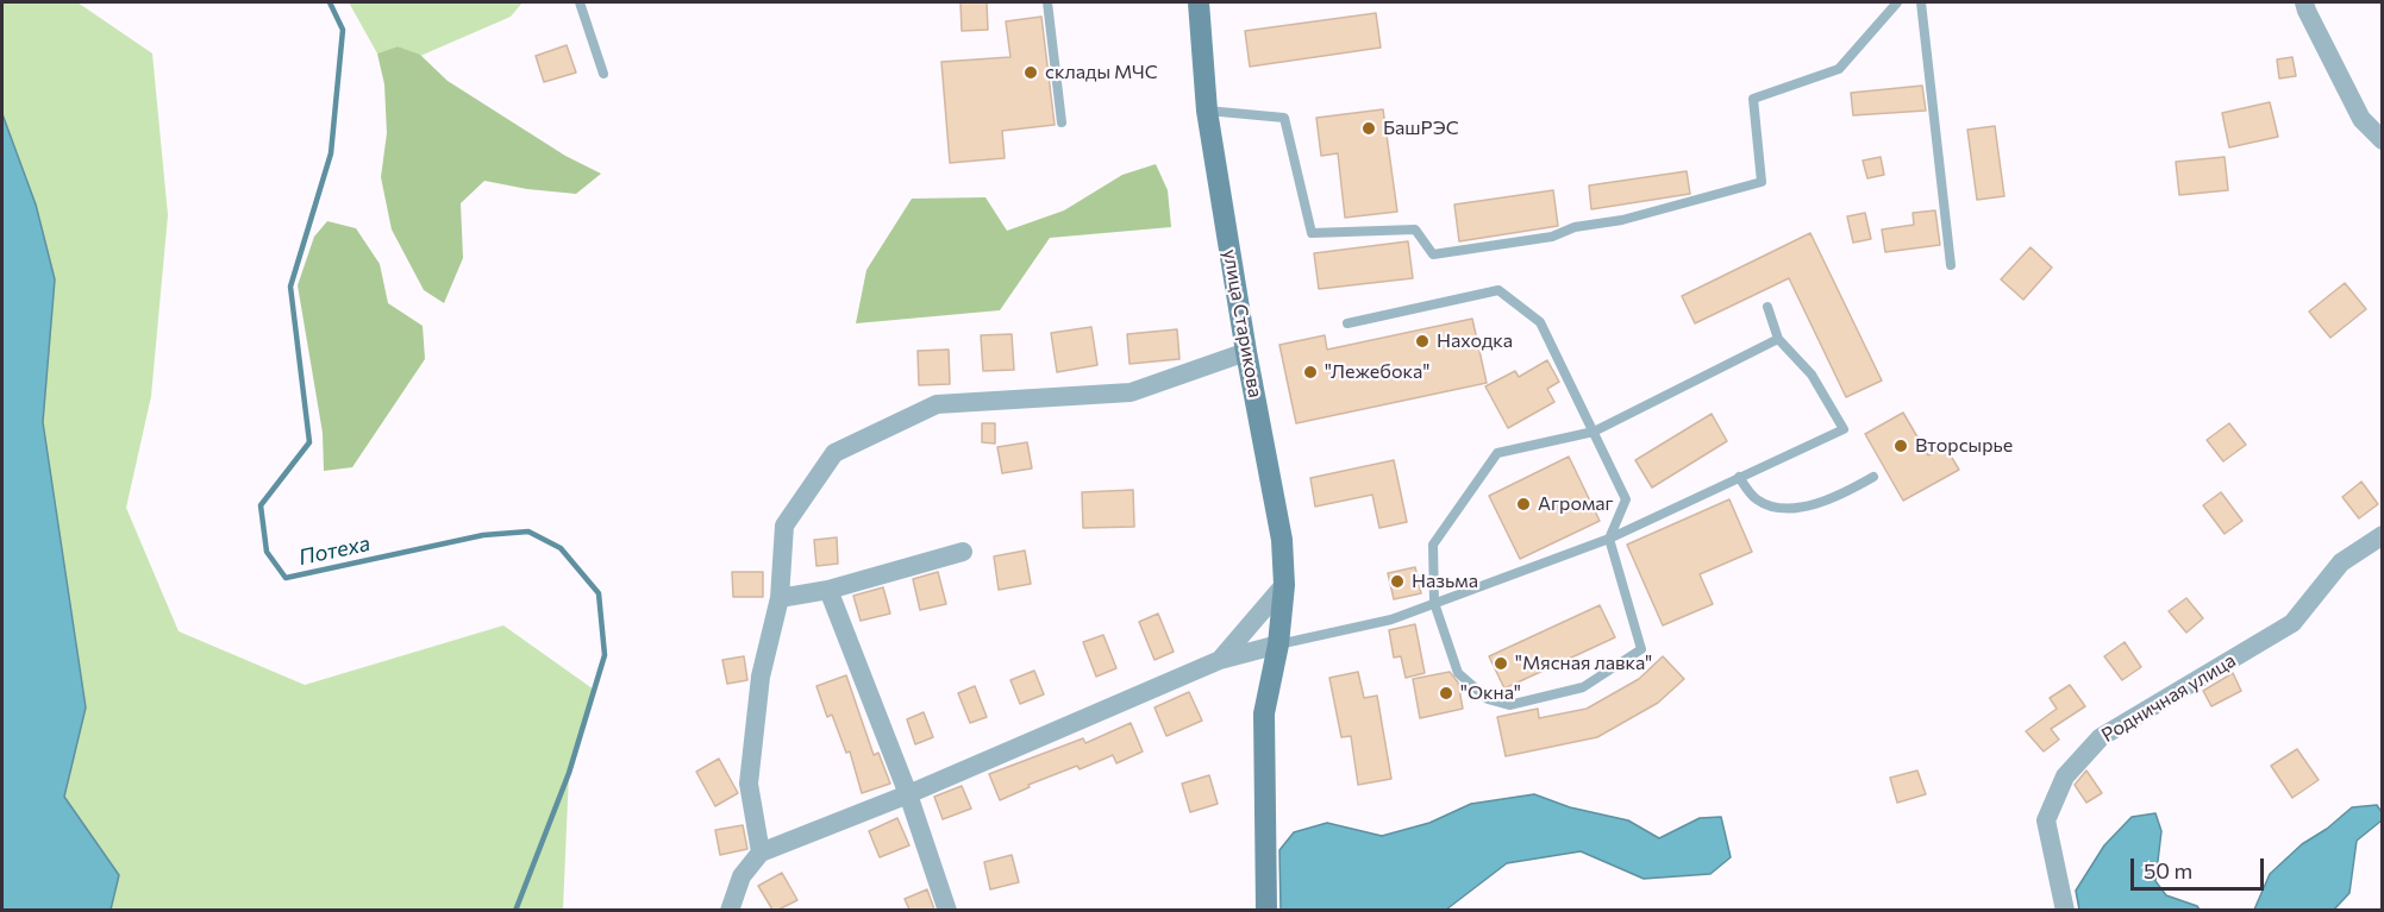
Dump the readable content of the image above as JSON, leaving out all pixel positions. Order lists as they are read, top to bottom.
{
  "streets": {
    "street": ["улица Старикова", "Родничная улица"]
  },
  "water": ["Потеха"],
  "places": [
    "склады МЧС",
    "БашРЭС",
    "Находка",
    "\"Лежебока\"",
    "Вторсырье",
    "Агромаг",
    "Назьма",
    "\"Мясная лавка\"",
    "\"Окна\""
  ],
  "scale_bar": "50 m"
}
